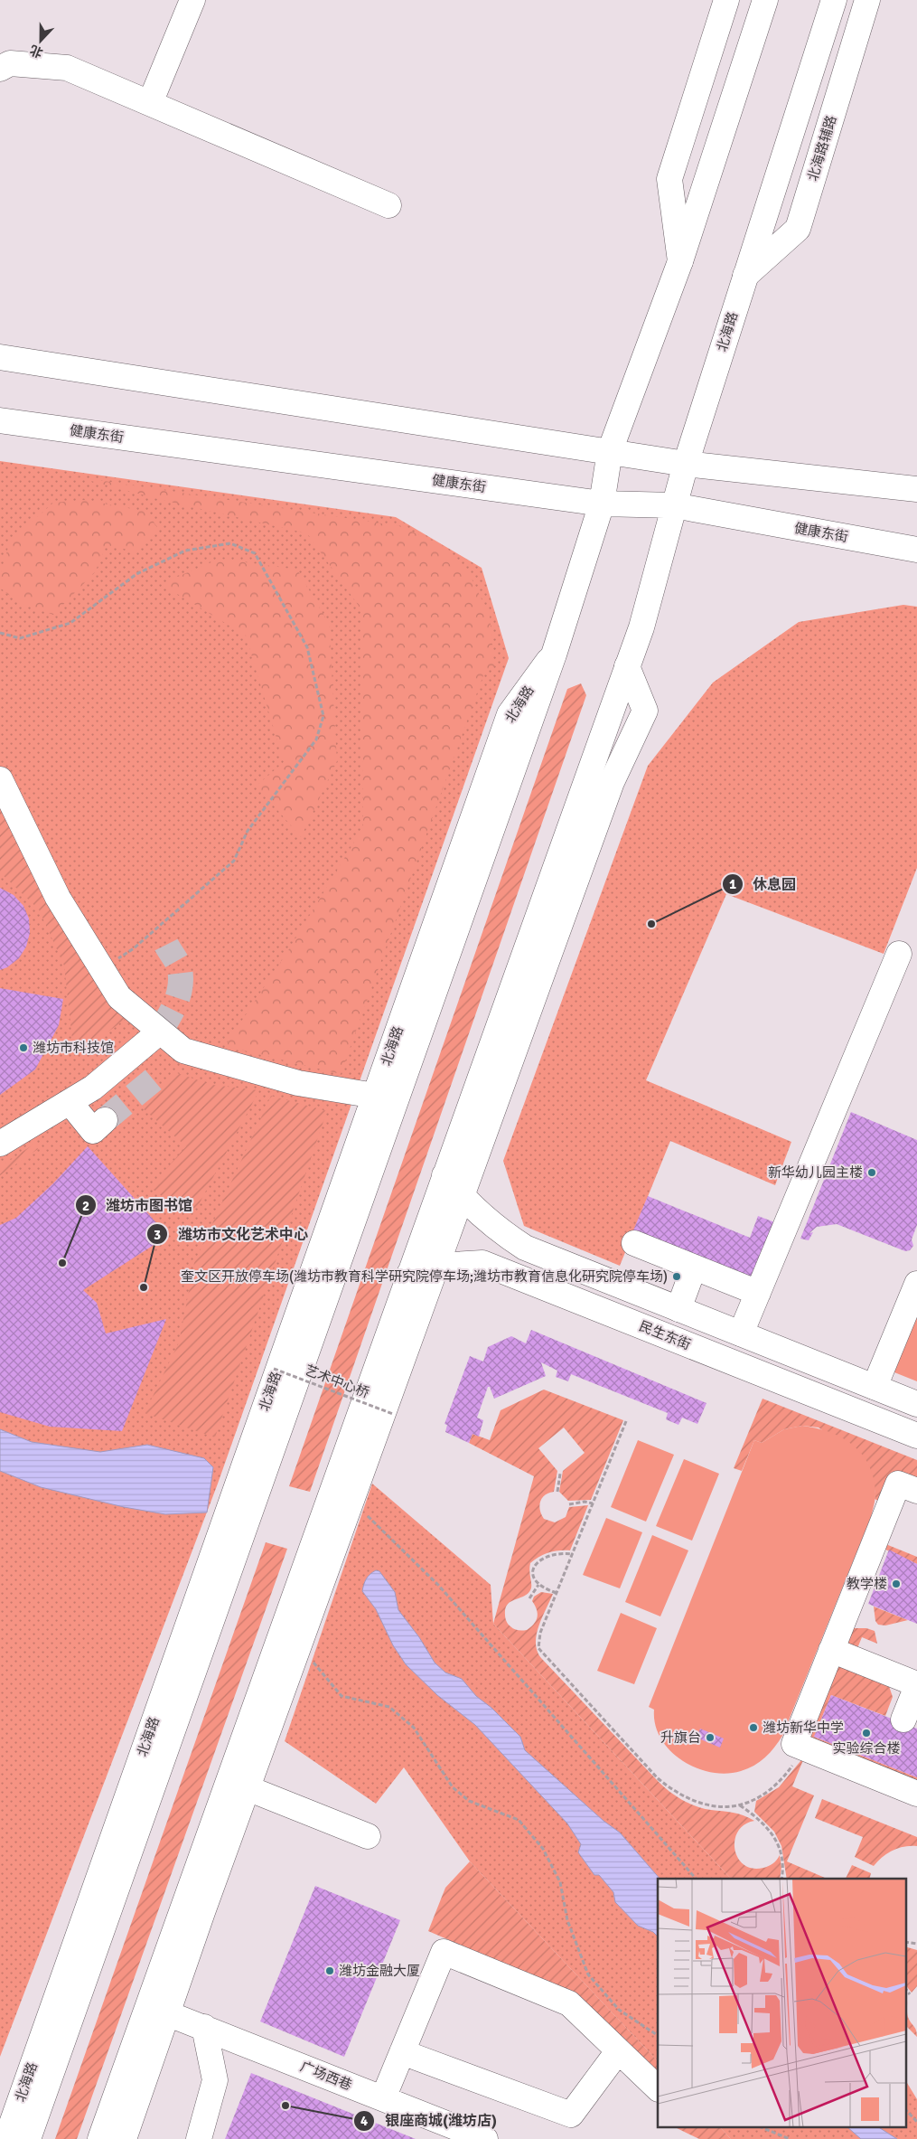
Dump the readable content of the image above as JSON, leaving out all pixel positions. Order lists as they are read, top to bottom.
{
  "streets": {
    "main road": [
      "北海路辅路",
      "北海路",
      "健康东街",
      "民生东街",
      "广场西巷"
    ],
    "path": ["艺术中心桥"]
  },
  "crossings": [
    ["北海路辅路", "北海路"],
    ["北海路", "健康东街"],
    ["北海路", "民生东街"],
    ["北海路", "广场西巷"]
  ],
  "places": [
    "休息园",
    "潍坊市科技馆",
    "新华幼儿园主楼",
    "潍坊市图书馆",
    "奎文区开放停车场(潍坊市教育科学研究院停车场;潍坊市教育信息化研究院停车场)",
    "潍坊市文化艺术中心",
    "教学楼",
    "潍坊新华中学",
    "实验综合楼",
    "升旗台",
    "潍坊金融大厦",
    "银座商城(潍坊店)"
  ],
  "north": "bottom"
}
